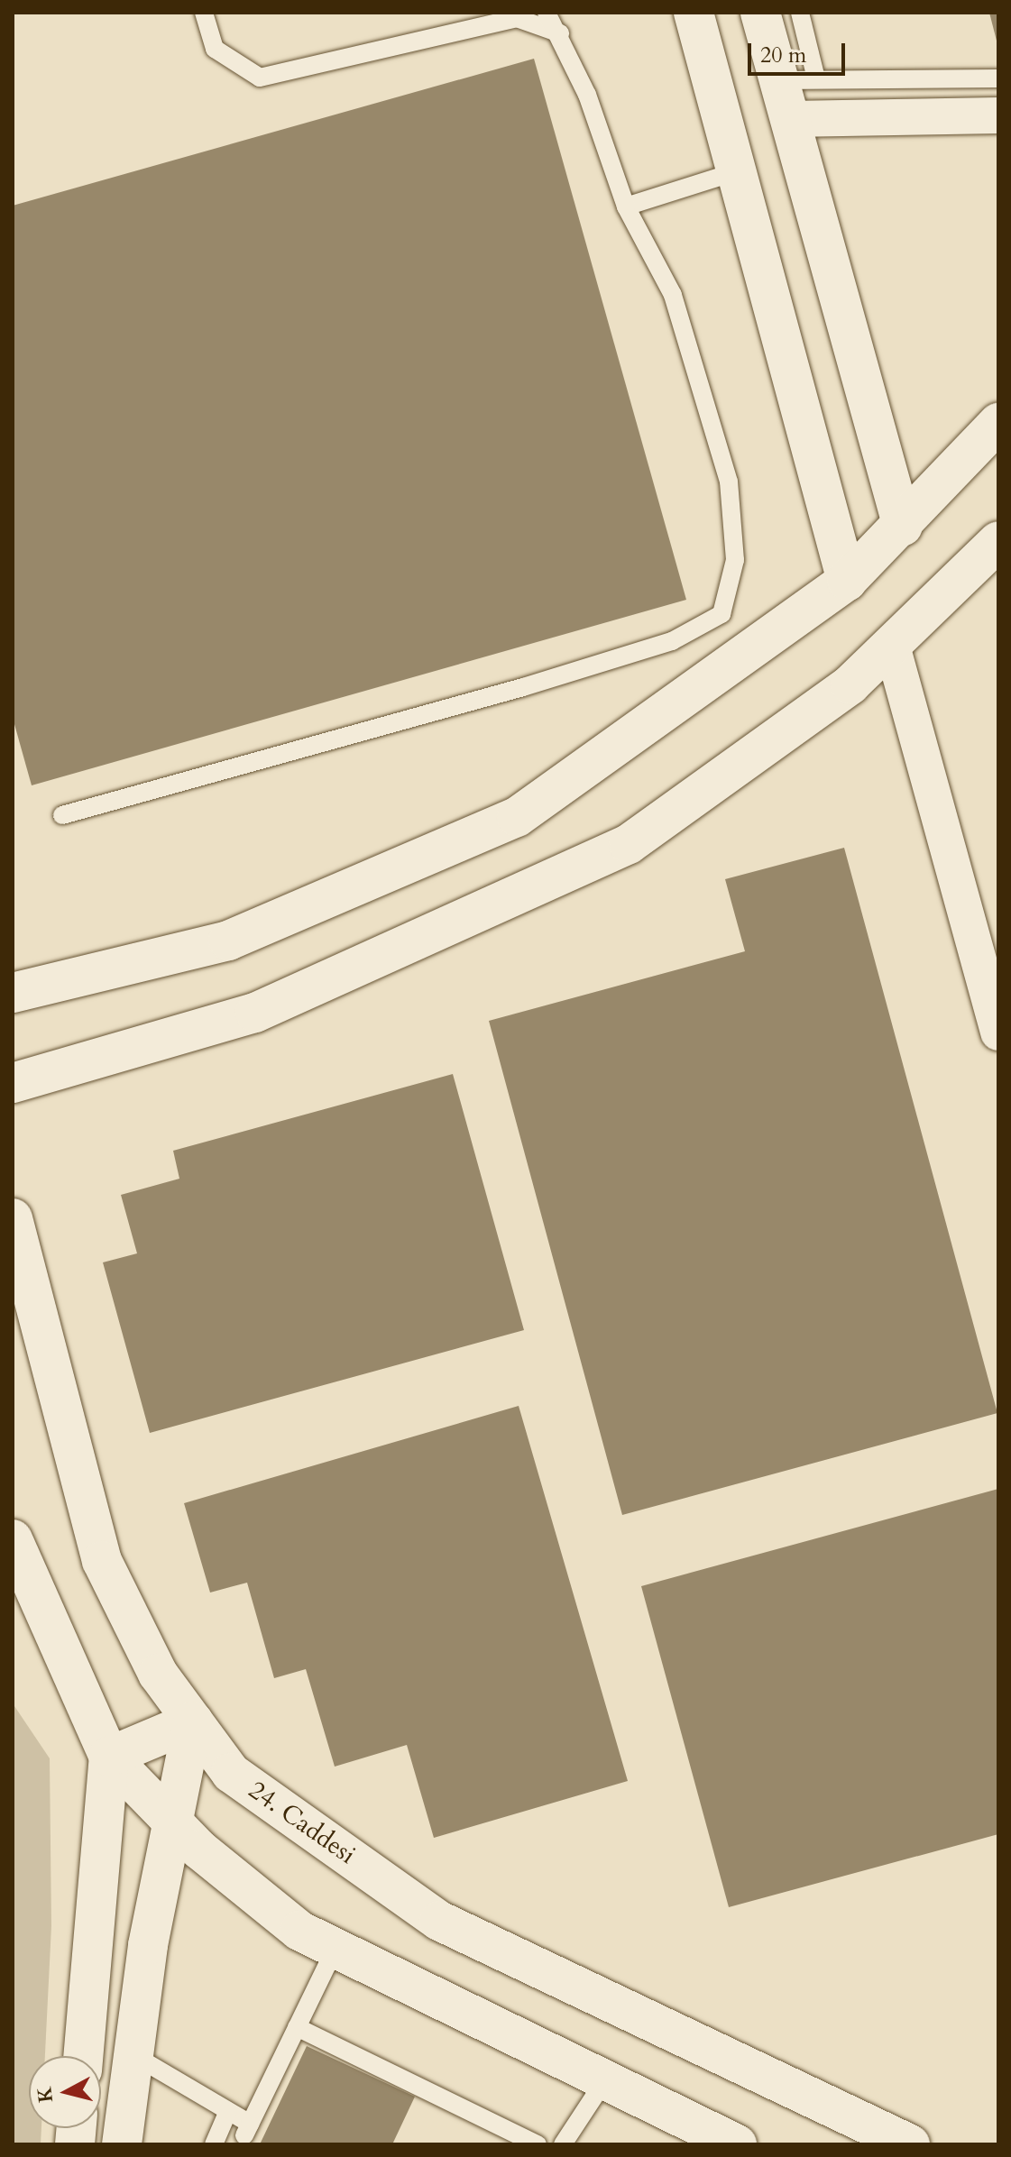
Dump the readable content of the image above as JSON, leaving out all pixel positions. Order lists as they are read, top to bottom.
{
  "streets": {
    "street": ["24. Caddesi"]
  },
  "scale_bar": "20 m",
  "north": "left"
}
